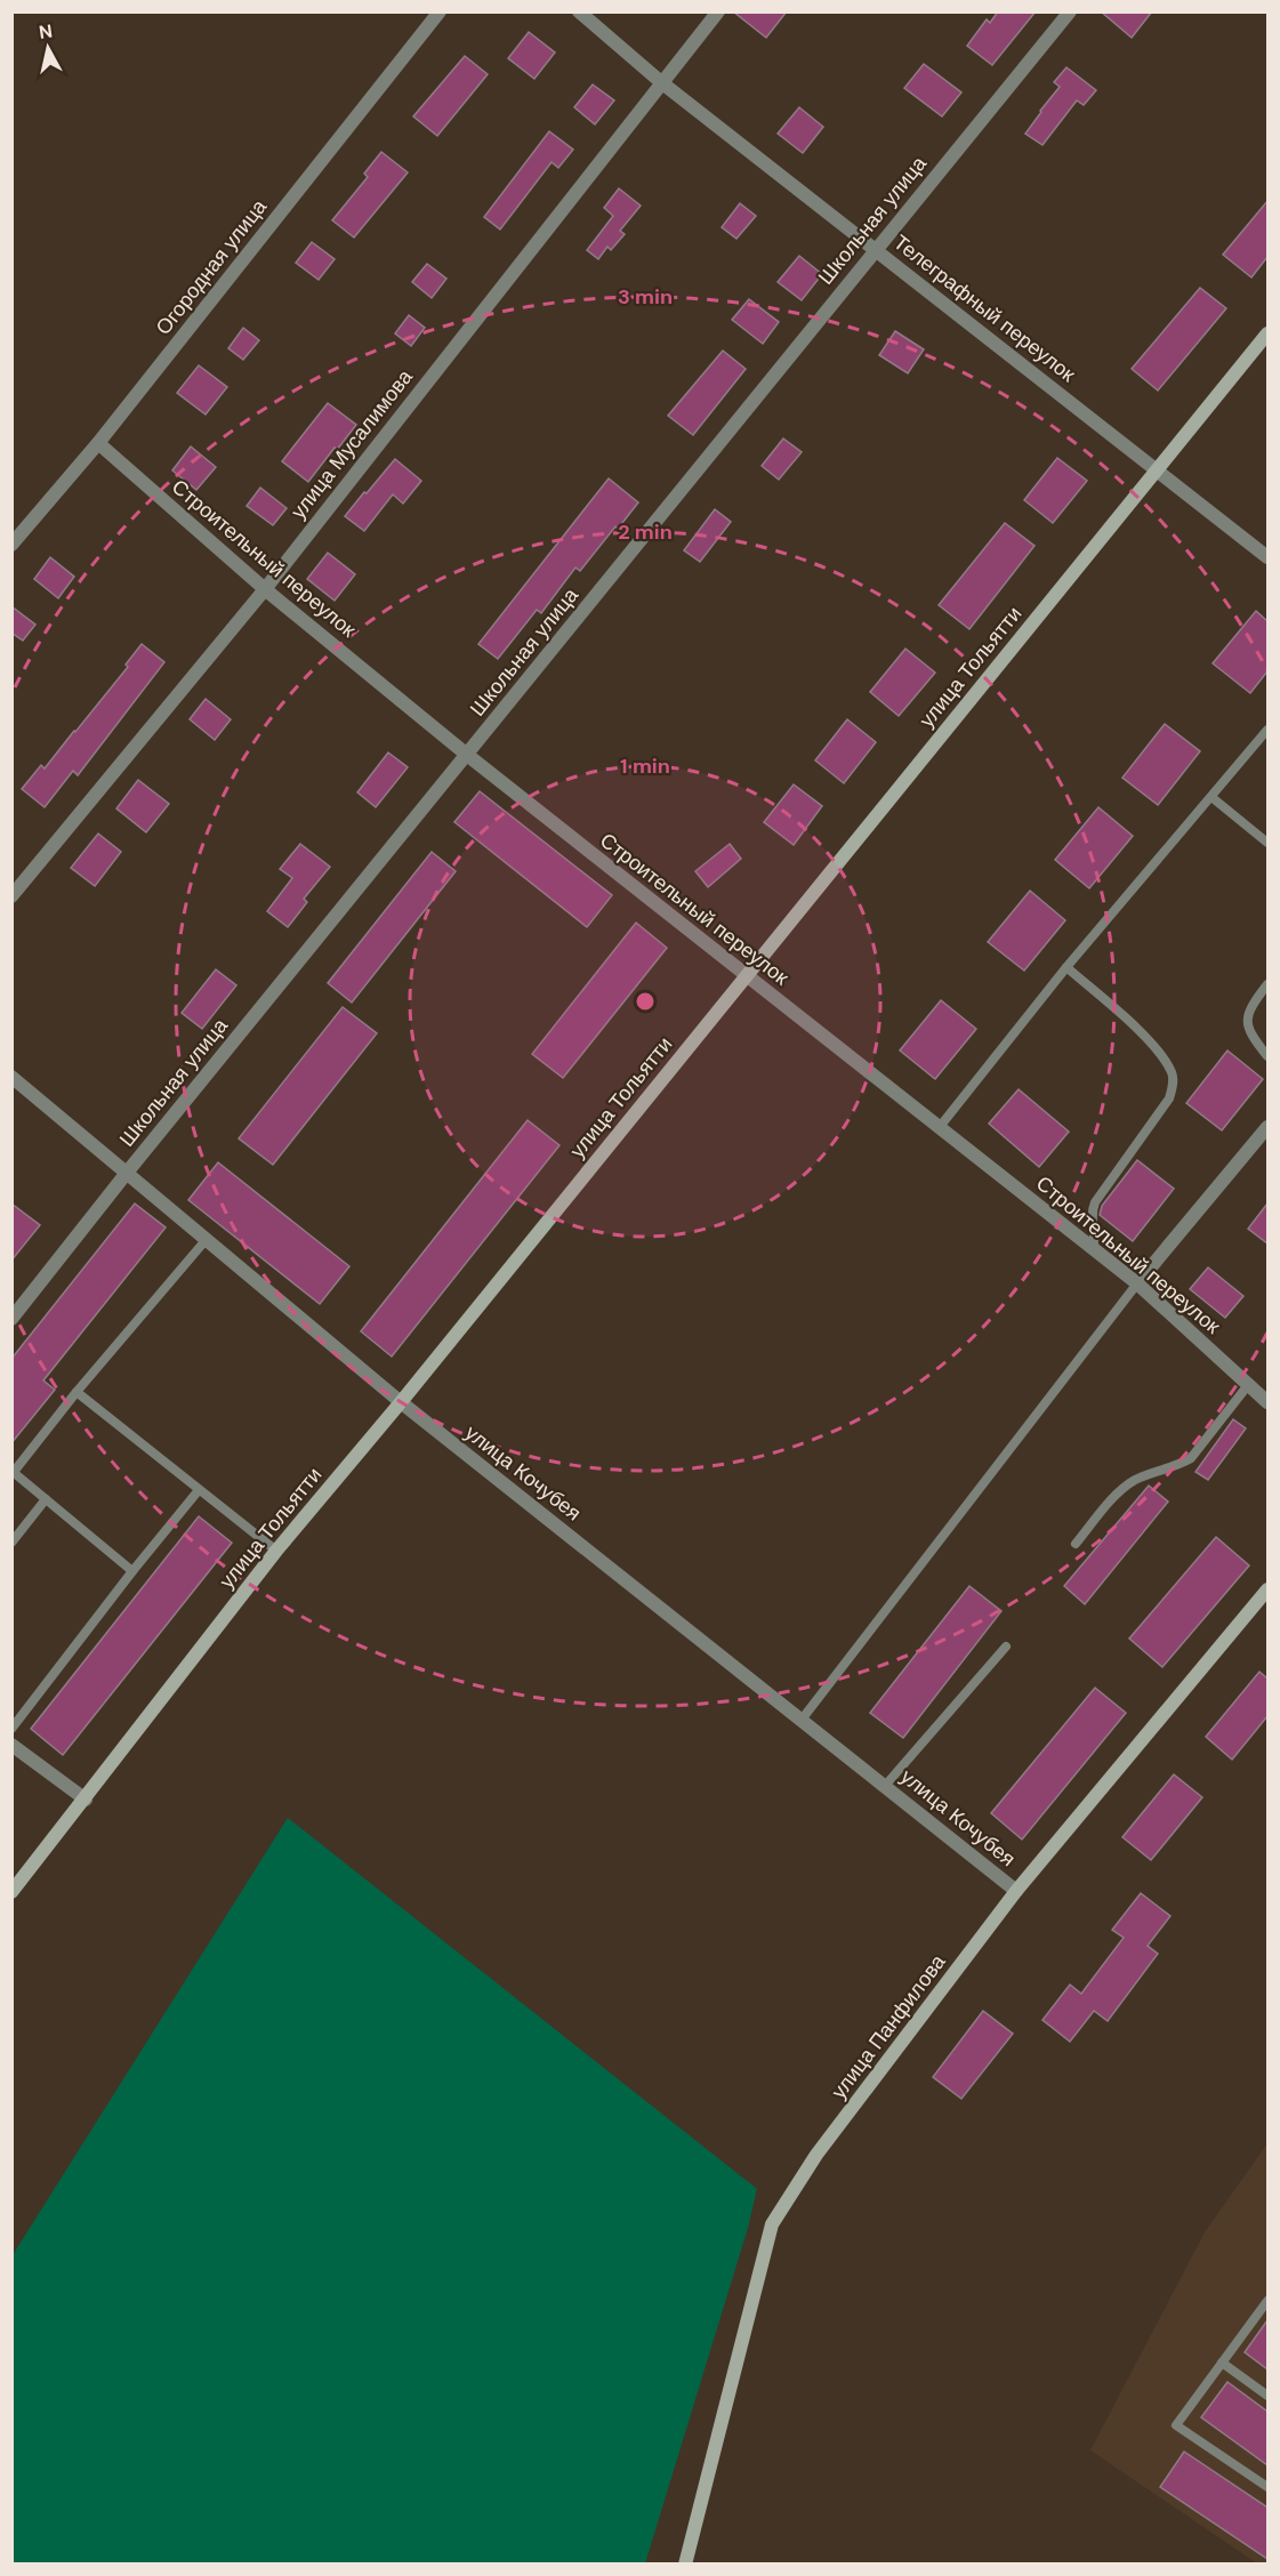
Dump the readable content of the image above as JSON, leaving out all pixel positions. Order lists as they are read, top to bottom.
{
  "streets": {
    "street": [
      "Школьная улица",
      "Огородная улица",
      "Телеграфный переулок",
      "улица Мусалимова",
      "Строительный переулок",
      "улица Тольятти",
      "улица Кочубея",
      "улица Панфилова"
    ]
  },
  "crossings": [
    ["Школьная улица", "Телеграфный переулок"],
    ["Школьная улица", "Строительный переулок"],
    ["Школьная улица", "улица Кочубея"],
    ["Огородная улица", "Строительный переулок"],
    ["Телеграфный переулок", "улица Мусалимова"],
    ["Телеграфный переулок", "улица Тольятти"],
    ["улица Мусалимова", "Строительный переулок"],
    ["Строительный переулок", "улица Тольятти"],
    ["улица Тольятти", "улица Кочубея"],
    ["улица Кочубея", "улица Панфилова"]
  ],
  "north": "top",
  "rings": ["3 min", "2 min", "1 min"]
}
